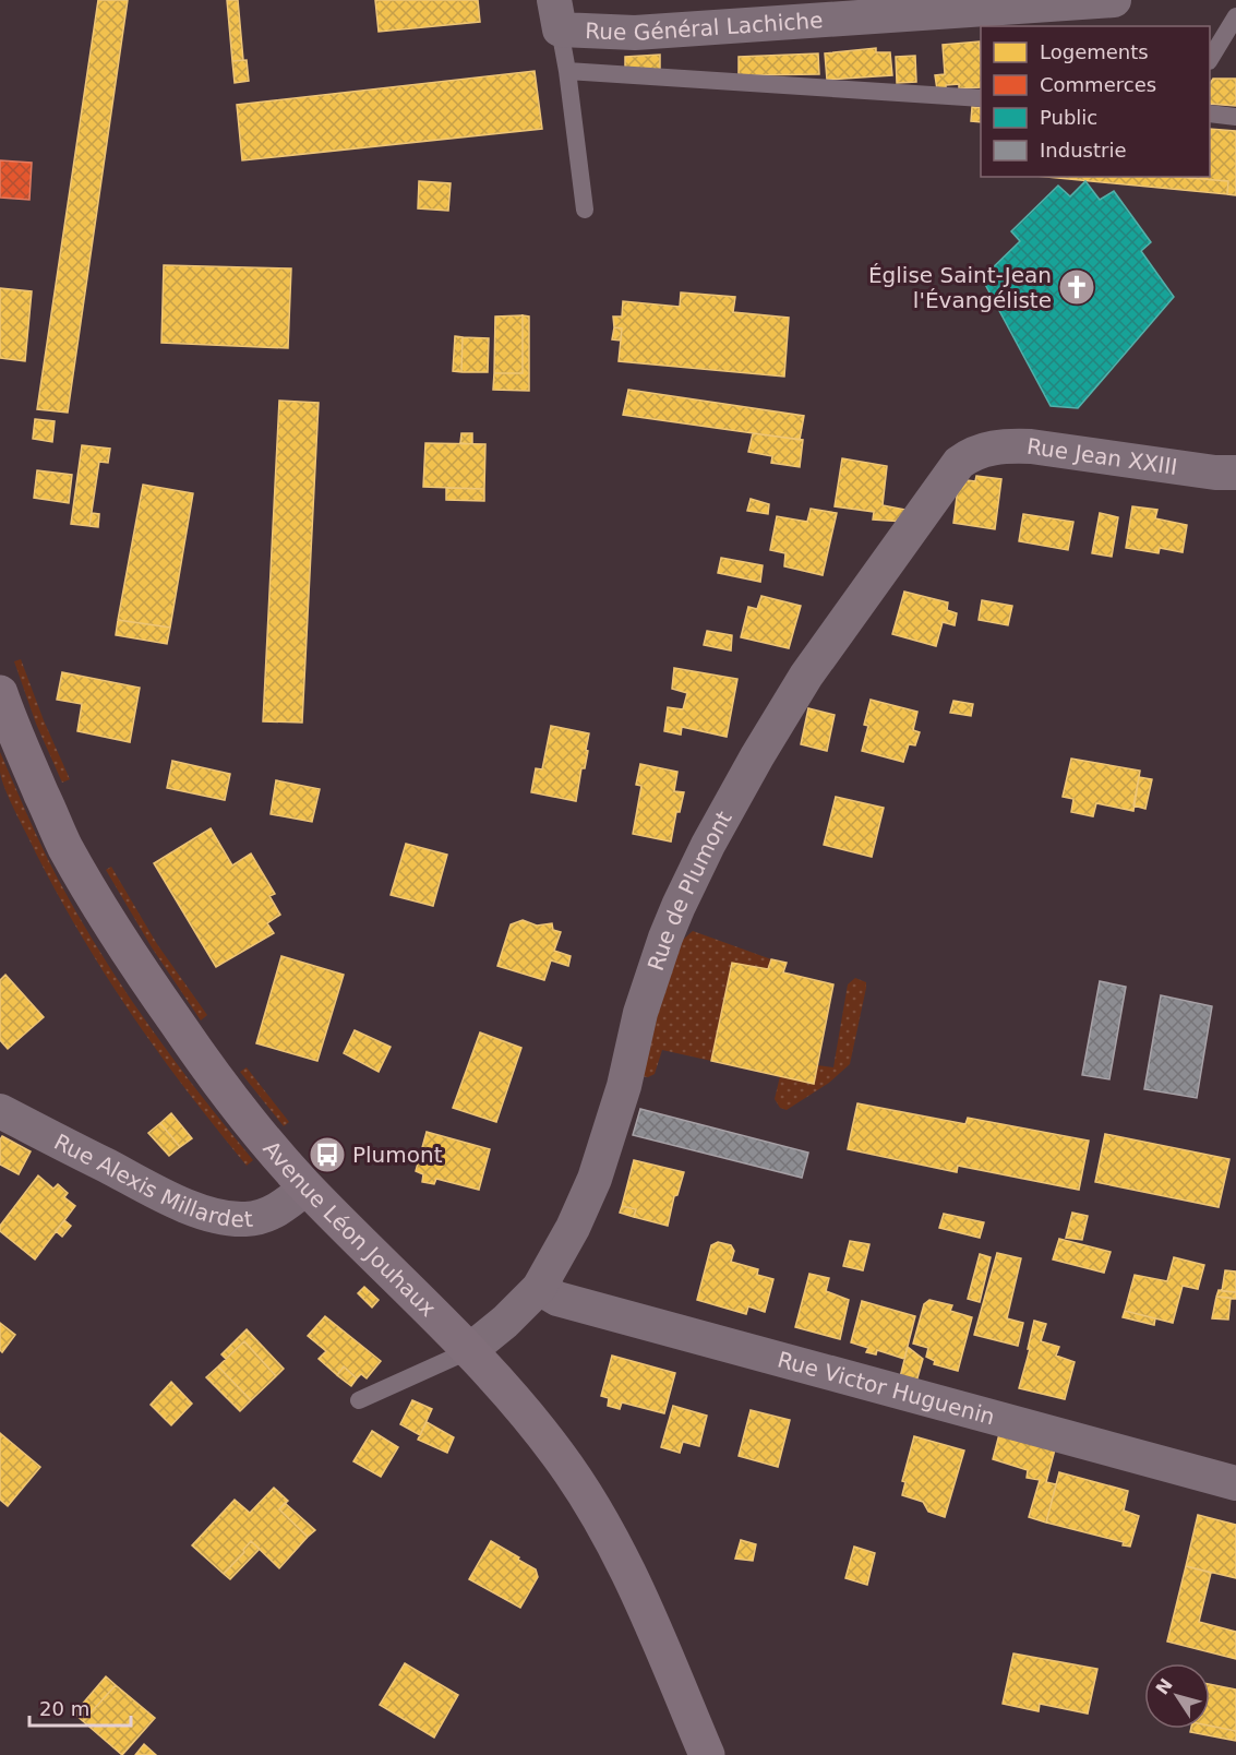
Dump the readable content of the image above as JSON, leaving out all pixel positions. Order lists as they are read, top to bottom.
{
  "streets": {
    "main road": ["Avenue Léon Jouhaux"],
    "street": [
      "Rue Général Lachiche",
      "Rue Jean XXIII",
      "Rue de Plumont",
      "Rue Alexis Millardet",
      "Rue Victor Huguenin"
    ]
  },
  "crossings": [
    ["Rue Jean XXIII", "Rue de Plumont"],
    ["Rue de Plumont", "Avenue Léon Jouhaux"],
    ["Rue de Plumont", "Rue Victor Huguenin"],
    ["Rue Alexis Millardet", "Avenue Léon Jouhaux"]
  ],
  "places": {
    "church": ["Église Saint-Jean l'Évangéliste"],
    "bus stop": ["Plumont"]
  },
  "legend": [
    "Logements",
    "Commerces",
    "Public",
    "Industrie"
  ],
  "scale_bar": "20 m",
  "north": "top left"
}
